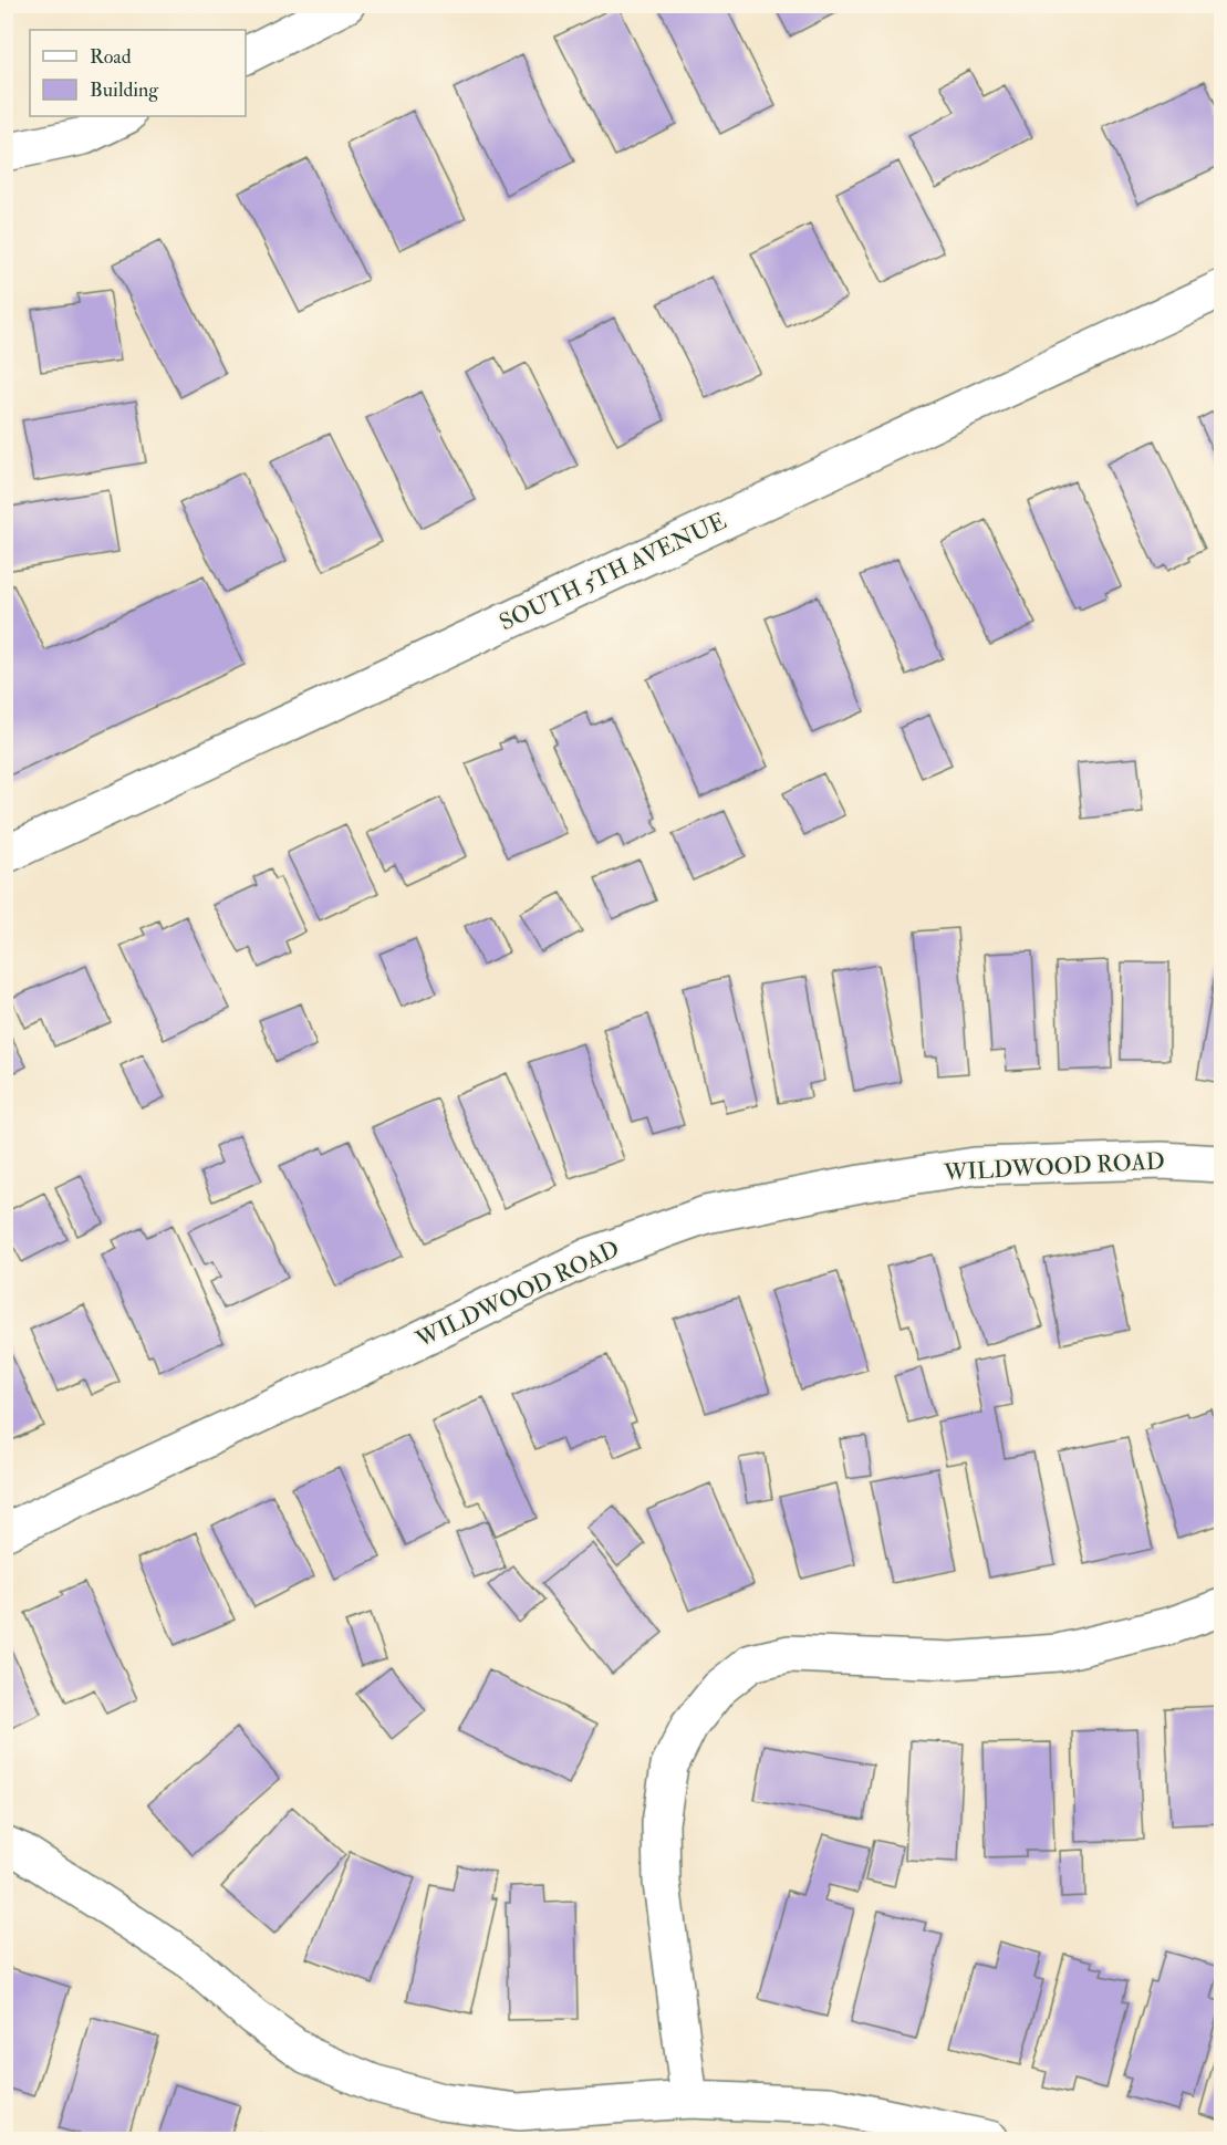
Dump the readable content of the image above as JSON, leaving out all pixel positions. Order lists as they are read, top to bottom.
{
  "streets": {
    "street": ["SOUTH 5TH AVENUE", "WILDWOOD ROAD"]
  },
  "legend": ["Road", "Building"]
}
